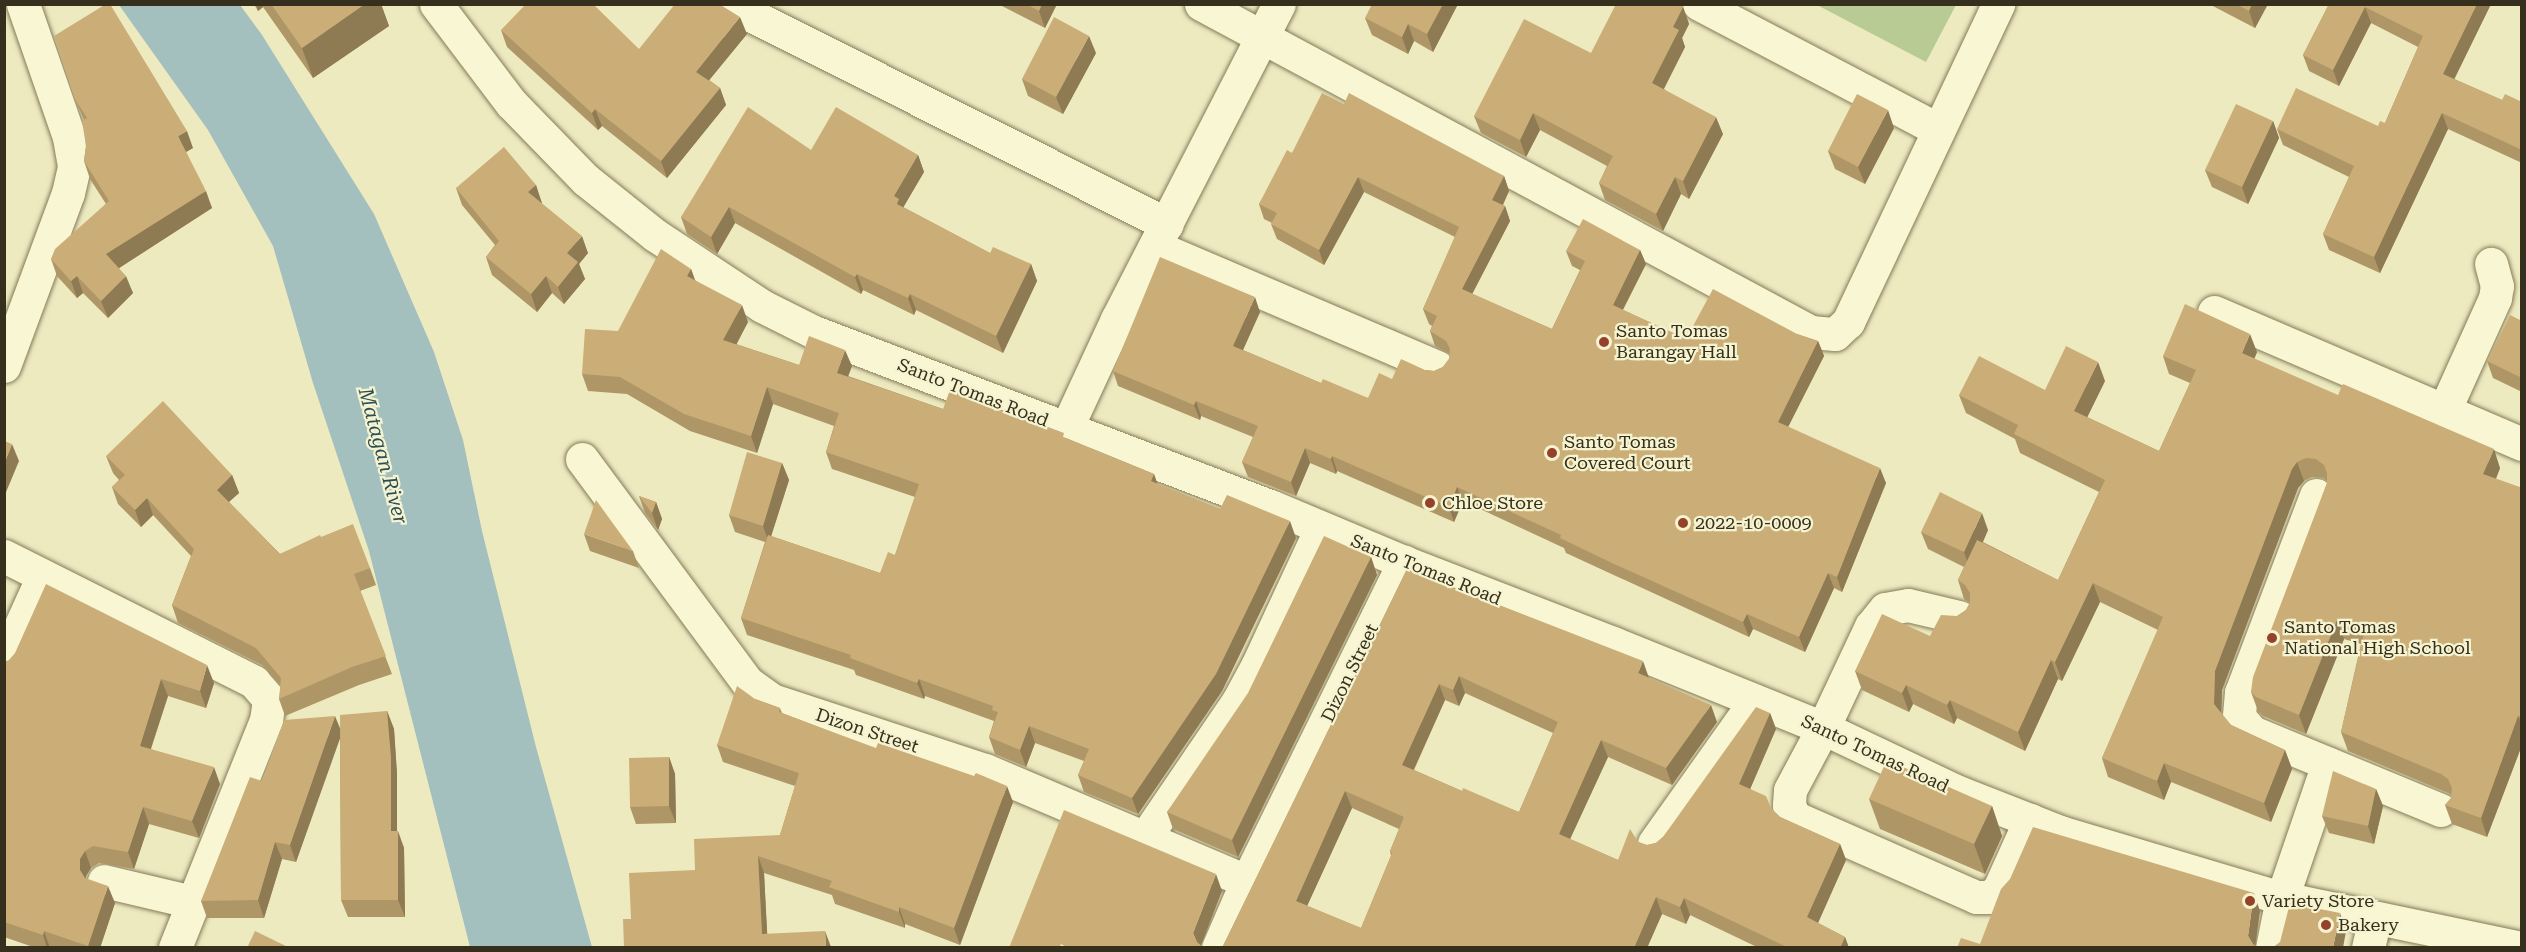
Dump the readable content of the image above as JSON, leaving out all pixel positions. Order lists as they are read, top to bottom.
{
  "streets": {
    "street": ["Santo Tomas Road", "Dizon Street"]
  },
  "crossings": [
    ["Santo Tomas Road", "Dizon Street"]
  ],
  "water": ["Matagan River"],
  "places": [
    "Santo Tomas Barangay Hall",
    "Santo Tomas Covered Court",
    "Chloe Store",
    "2022-10-0009",
    "Santo Tomas National High School",
    "Variety Store",
    "Bakery"
  ]
}
